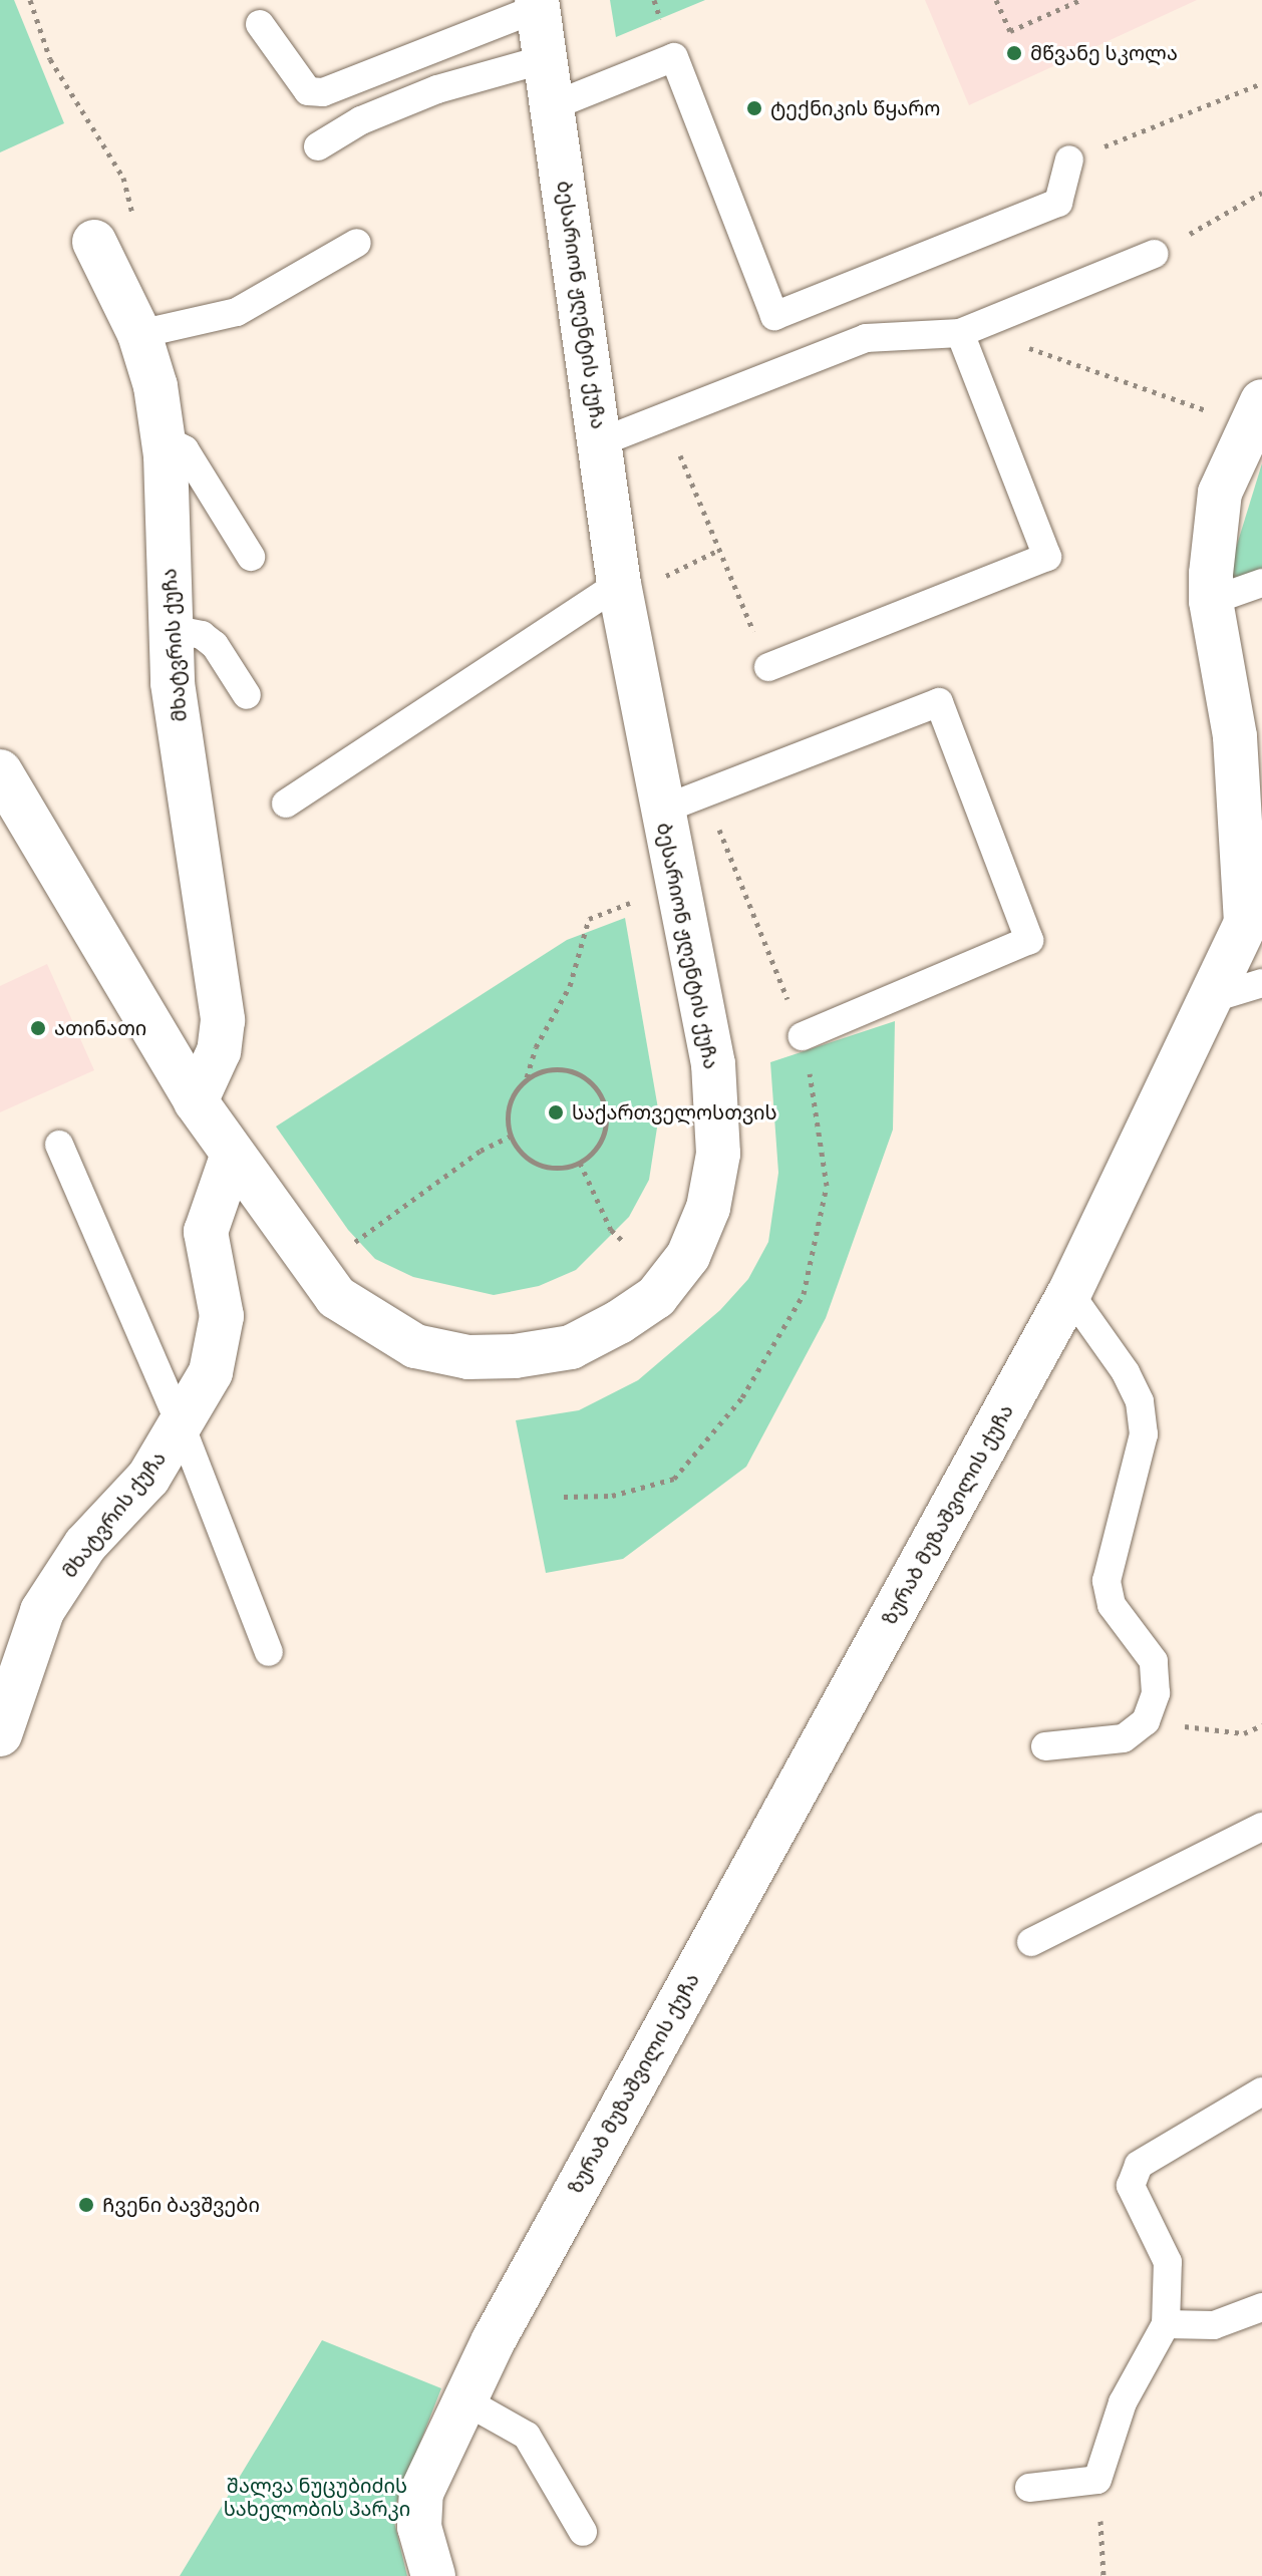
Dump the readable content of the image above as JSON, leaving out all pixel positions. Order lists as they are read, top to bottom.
{
  "streets": {
    "street": ["ბესარიონ ჟღენტის ქუჩა", "მხატვრის ქუჩა", "ზურაბ მუზაშვილის ქუჩა"]
  },
  "crossings": [
    ["ბესარიონ ჟღენტის ქუჩა", "მხატვრის ქუჩა"]
  ],
  "parks": ["შალვა ნუცუბიძის სახელობის პარკი"],
  "places": [
    "მწვანე სკოლა",
    "ტექნიკის წყარო",
    "ათინათი",
    "საქართველოსთვის",
    "Ჩვენი ბავშვები"
  ]
}
